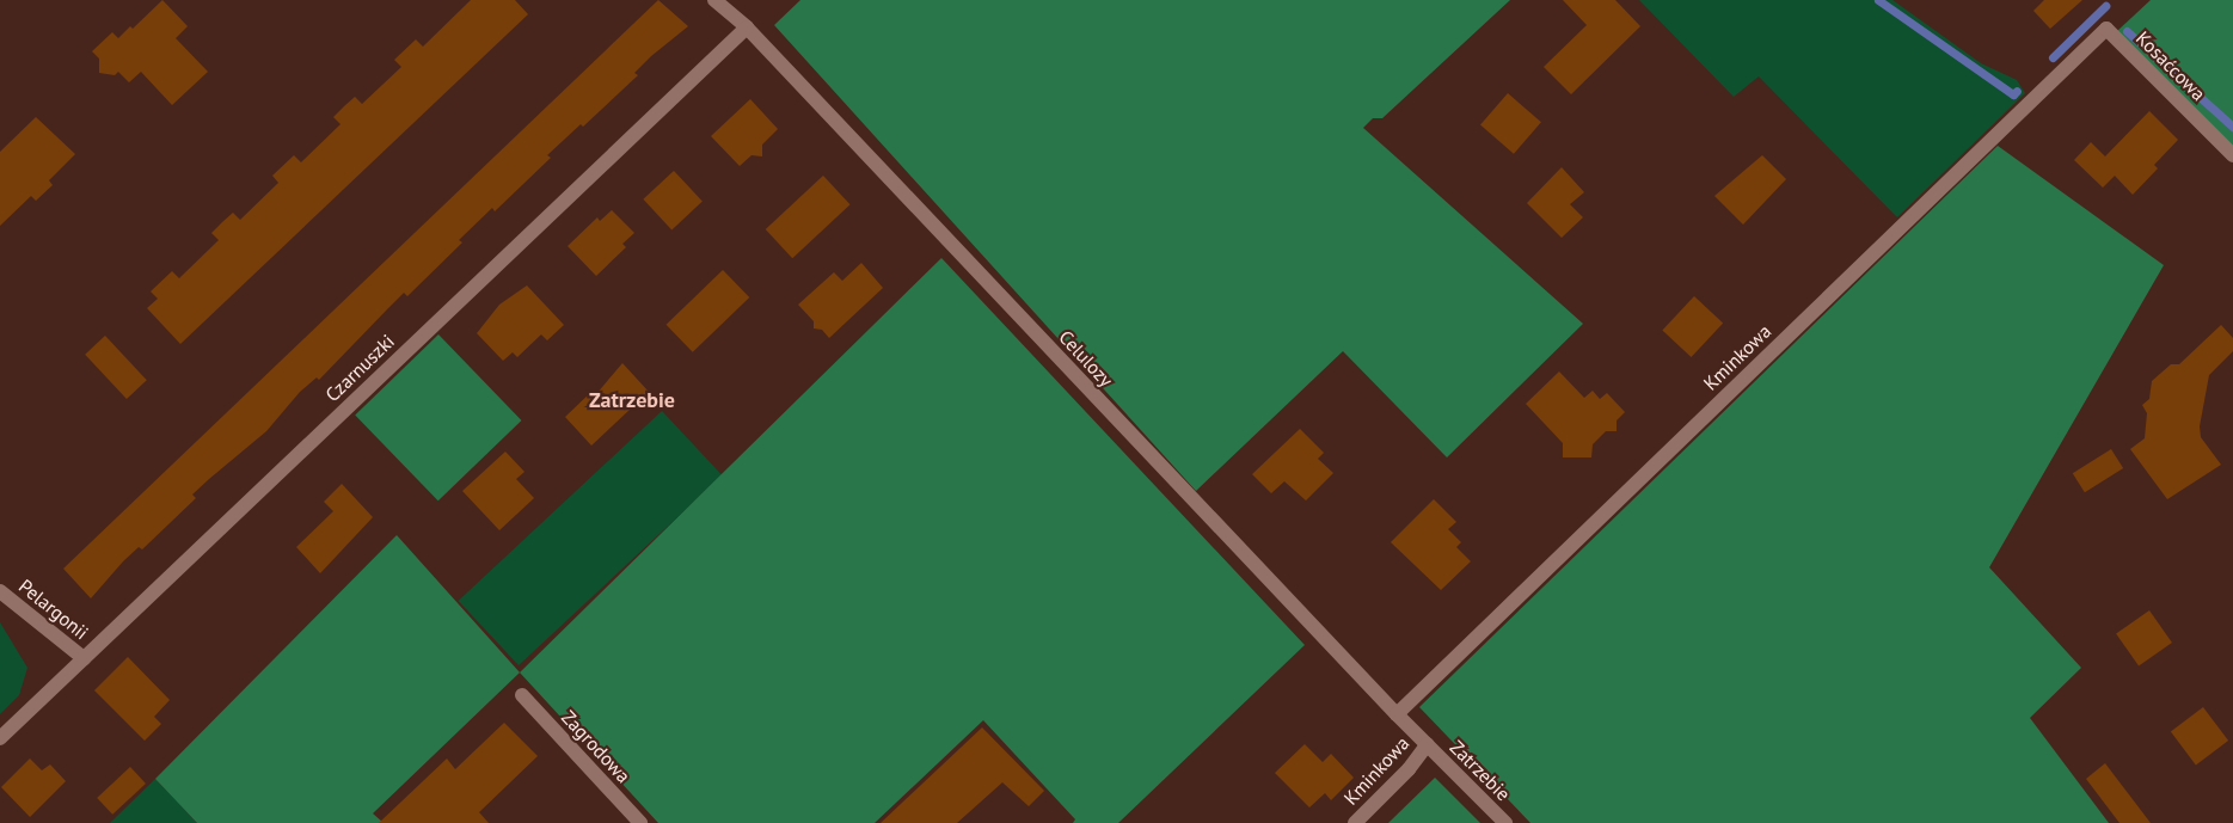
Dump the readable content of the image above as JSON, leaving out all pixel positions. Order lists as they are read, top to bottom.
{
  "streets": {
    "street": [
      "Kosaćcowa",
      "Kminkowa",
      "Celulozy",
      "Czarnuszki",
      "Pelargonii",
      "Zagrodowa",
      "Zatrzebie"
    ]
  },
  "crossings": [
    ["Kosaćcowa", "Kminkowa"],
    ["Kminkowa", "Celulozy"],
    ["Kminkowa", "Zatrzebie"],
    ["Celulozy", "Czarnuszki"],
    ["Celulozy", "Zatrzebie"],
    ["Czarnuszki", "Pelargonii"]
  ],
  "districts": ["Zatrzebie"]
}
